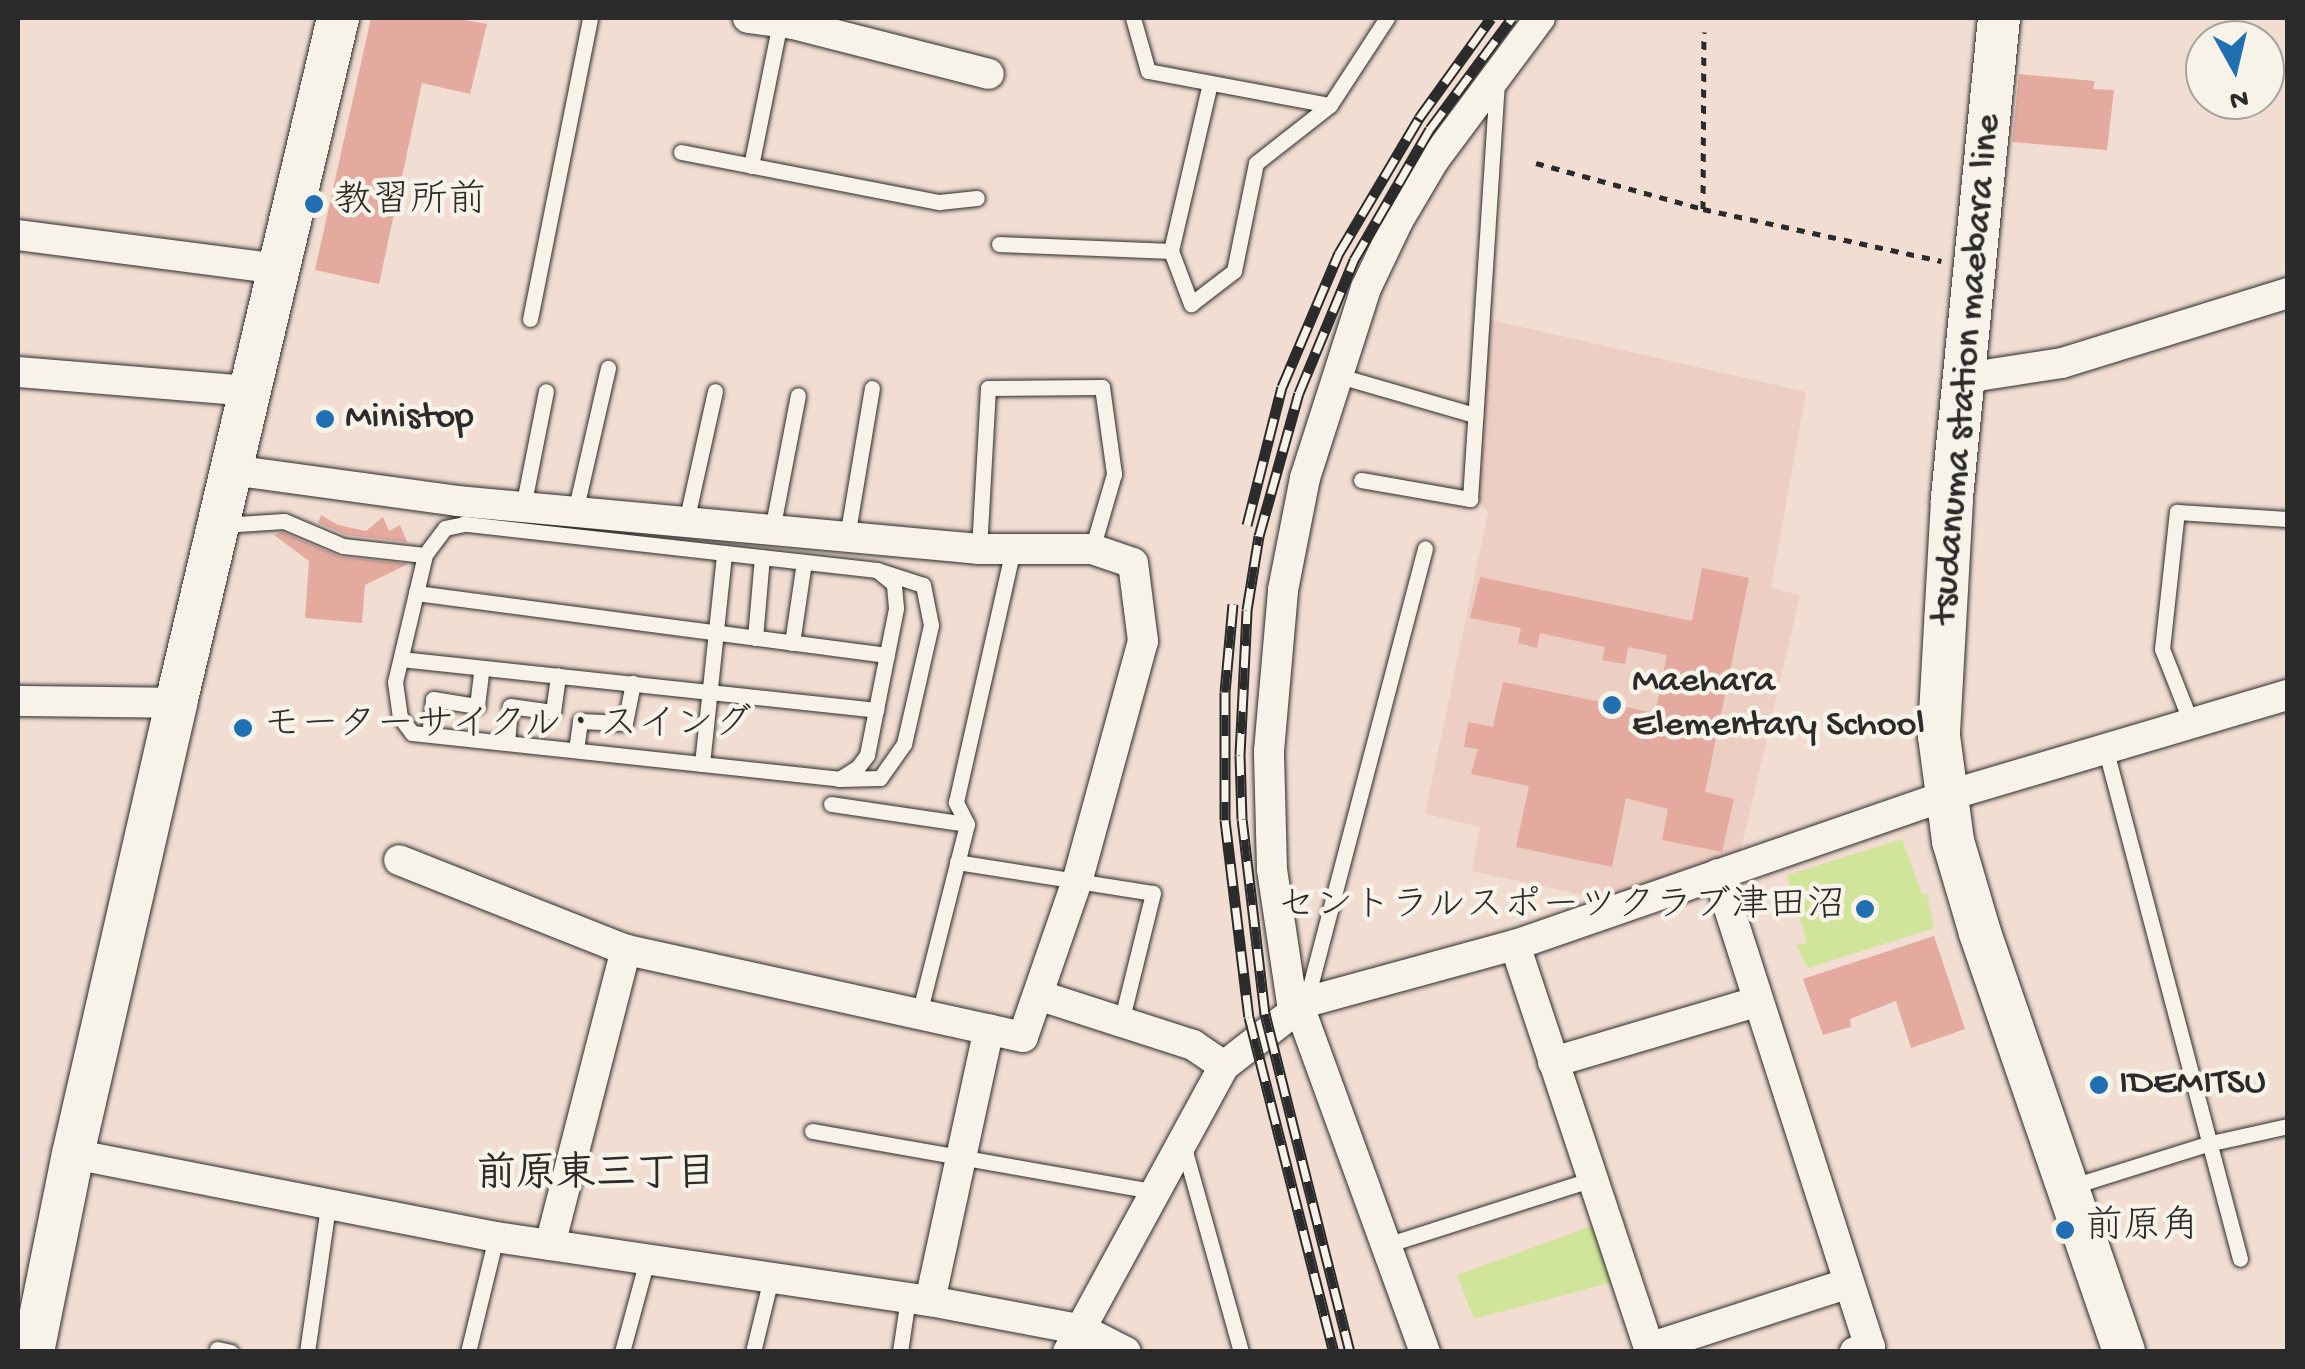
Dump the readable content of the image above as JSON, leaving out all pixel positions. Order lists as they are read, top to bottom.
{
  "streets": {
    "main road": ["tsudanuma station maebara line"]
  },
  "districts": ["前原東三丁目"],
  "places": [
    "教習所前",
    "Ministop",
    "Maehara Elementary School",
    "モーターサイクル・スイング",
    "セントラルスポーツクラブ津田沼",
    "IDEMITSU",
    "前原角"
  ],
  "north": "bottom"
}
